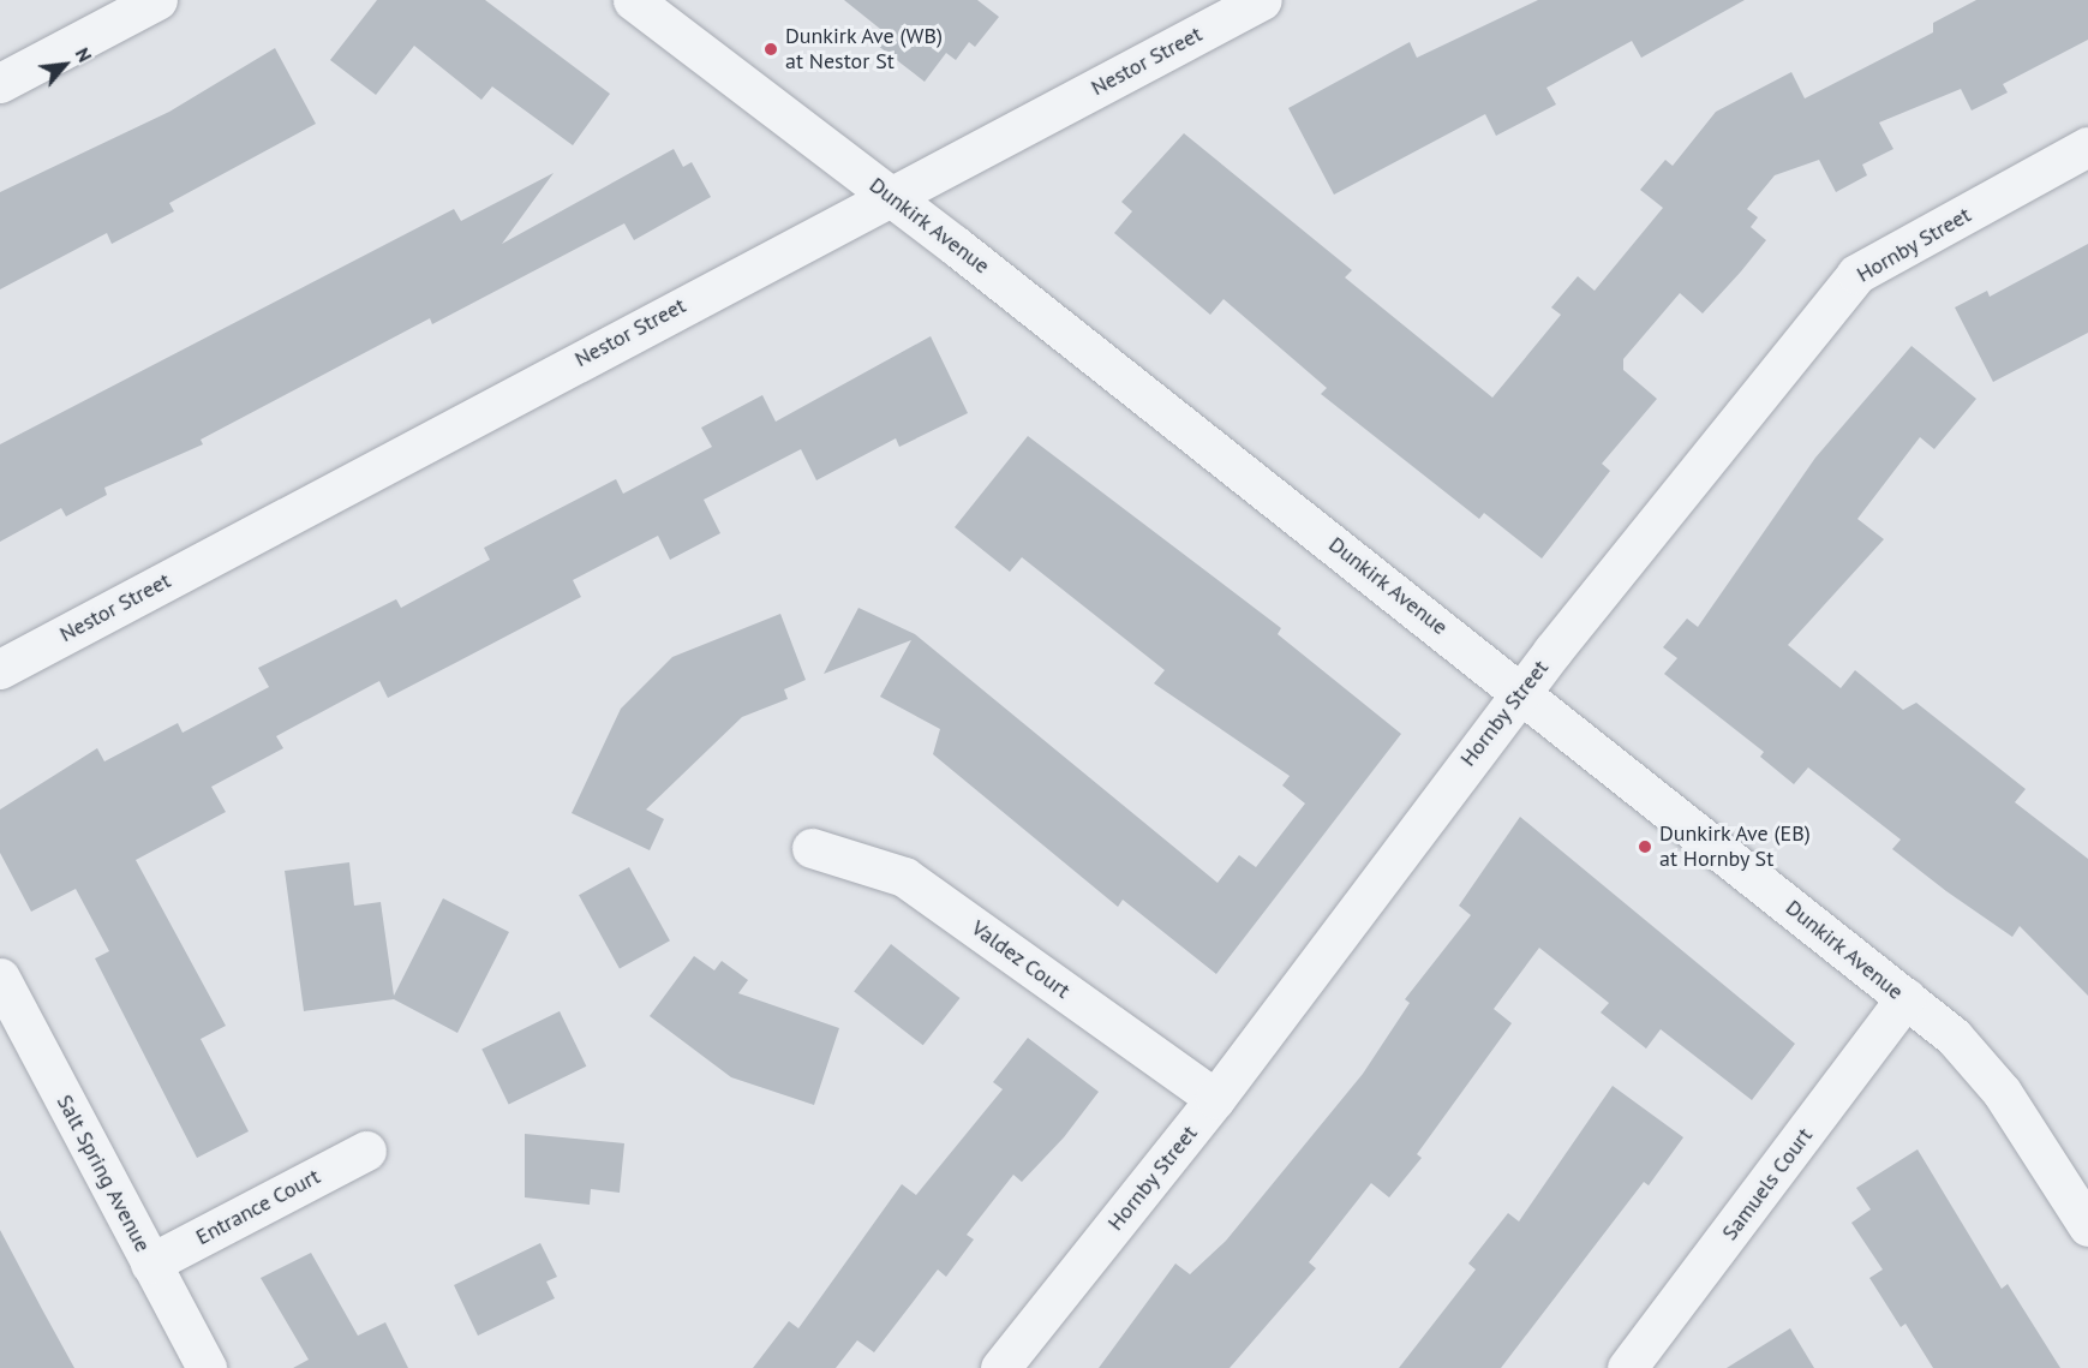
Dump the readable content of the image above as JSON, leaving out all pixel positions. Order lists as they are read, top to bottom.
{
  "streets": {
    "street": [
      "Nestor Street",
      "Dunkirk Avenue",
      "Hornby Street",
      "Valdez Court",
      "Salt Spring Avenue",
      "Samuels Court",
      "Entrance Court"
    ]
  },
  "crossings": [
    ["Nestor Street", "Dunkirk Avenue"],
    ["Dunkirk Avenue", "Hornby Street"],
    ["Dunkirk Avenue", "Samuels Court"],
    ["Hornby Street", "Valdez Court"],
    ["Salt Spring Avenue", "Entrance Court"]
  ],
  "places": ["Dunkirk Ave (WB) at Nestor St", "Dunkirk Ave (EB) at Hornby St"],
  "north": "top right"
}
